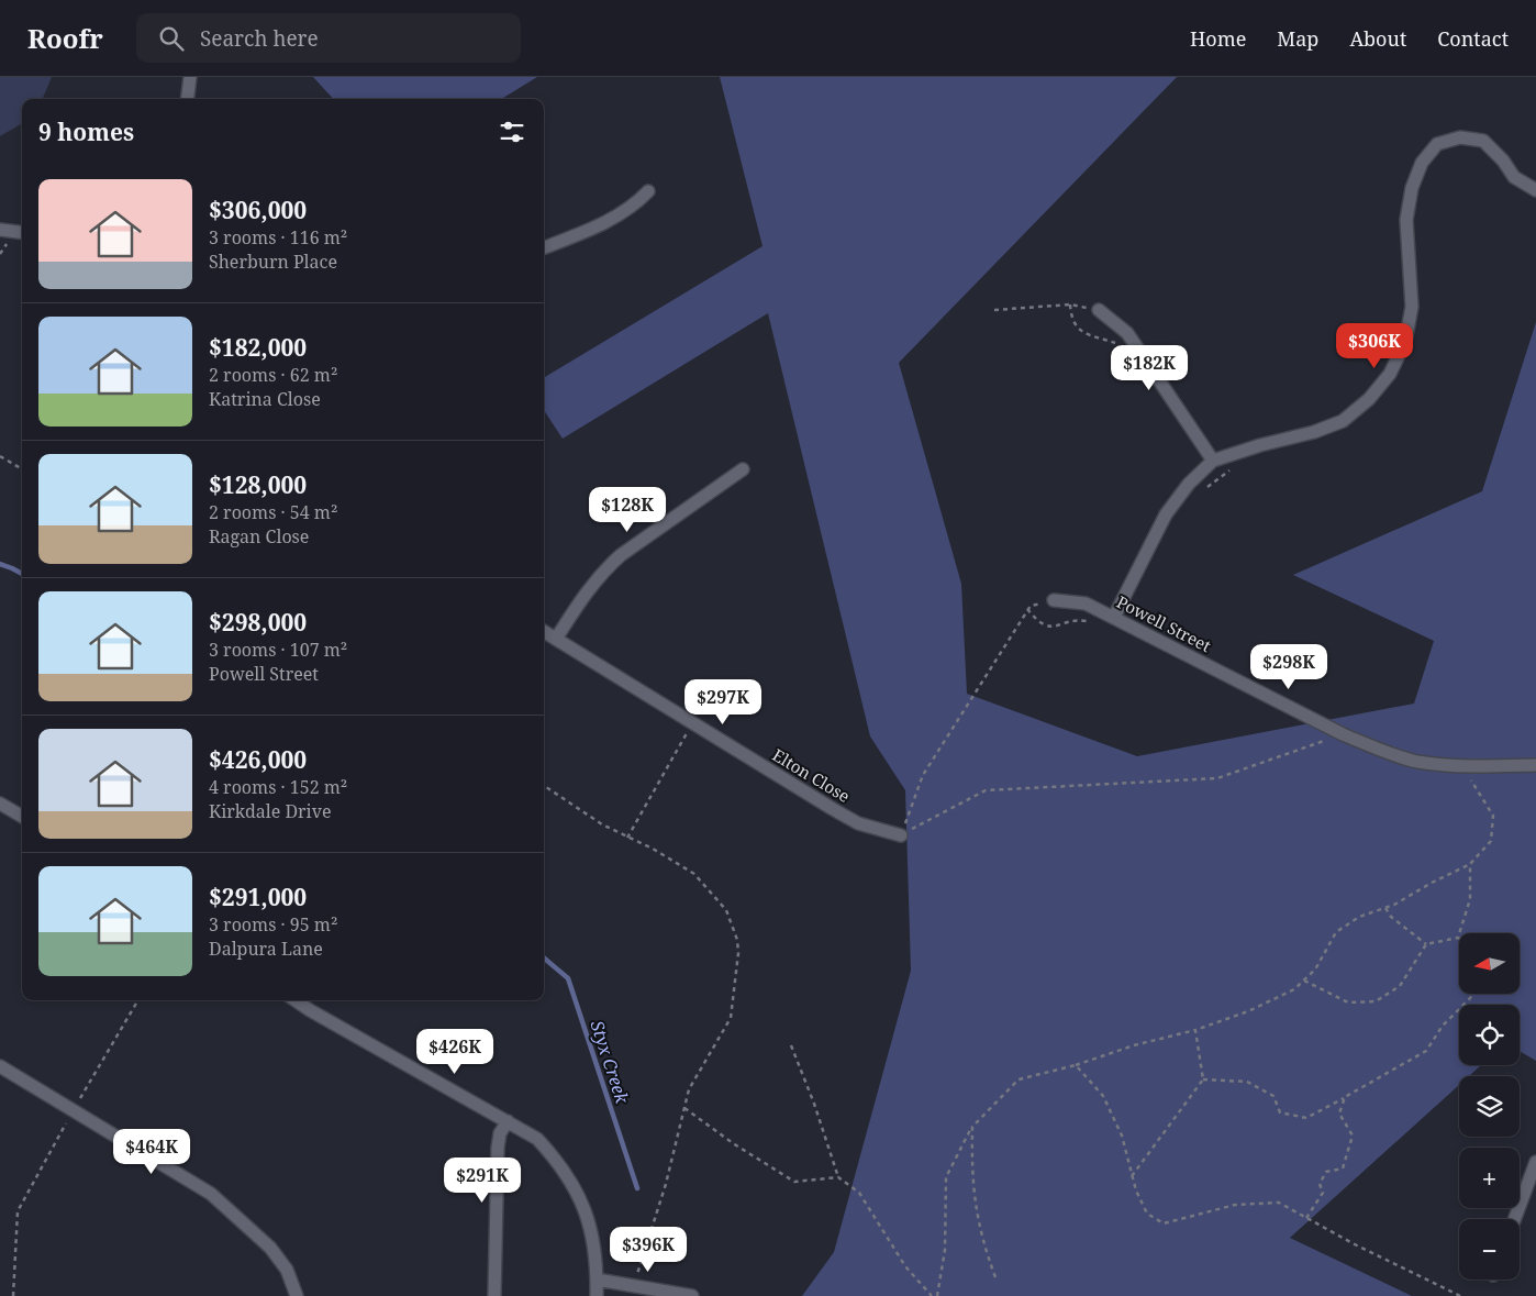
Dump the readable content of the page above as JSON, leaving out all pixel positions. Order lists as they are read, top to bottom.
{
  "streets": {
    "street": ["Powell Street", "Elton Close"]
  },
  "water": ["Styx Creek"],
  "north": "left",
  "page": {
    "header": "Roofr",
    "search": "Search here",
    "nav": [
      "Home",
      "Map",
      "About",
      "Contact"
    ],
    "heading": "9 homes",
    "list": [
      {
        "name": "$306,000",
        "note": "3 rooms · 116 m² · Sherburn Place"
      },
      {
        "name": "$182,000",
        "note": "2 rooms · 62 m² · Katrina Close"
      },
      {
        "name": "$128,000",
        "note": "2 rooms · 54 m² · Ragan Close"
      },
      {
        "name": "$298,000",
        "note": "3 rooms · 107 m² · Powell Street"
      },
      {
        "name": "$426,000",
        "note": "4 rooms · 152 m² · Kirkdale Drive"
      },
      {
        "name": "$291,000",
        "note": "3 rooms · 95 m² · Dalpura Lane"
      }
    ],
    "price": [
      "$306K",
      "$182K",
      "$128K",
      "$298K",
      "$297K",
      "$426K",
      "$464K",
      "$291K",
      "$396K"
    ],
    "map_buttons": ["+", "−"]
  }
}
